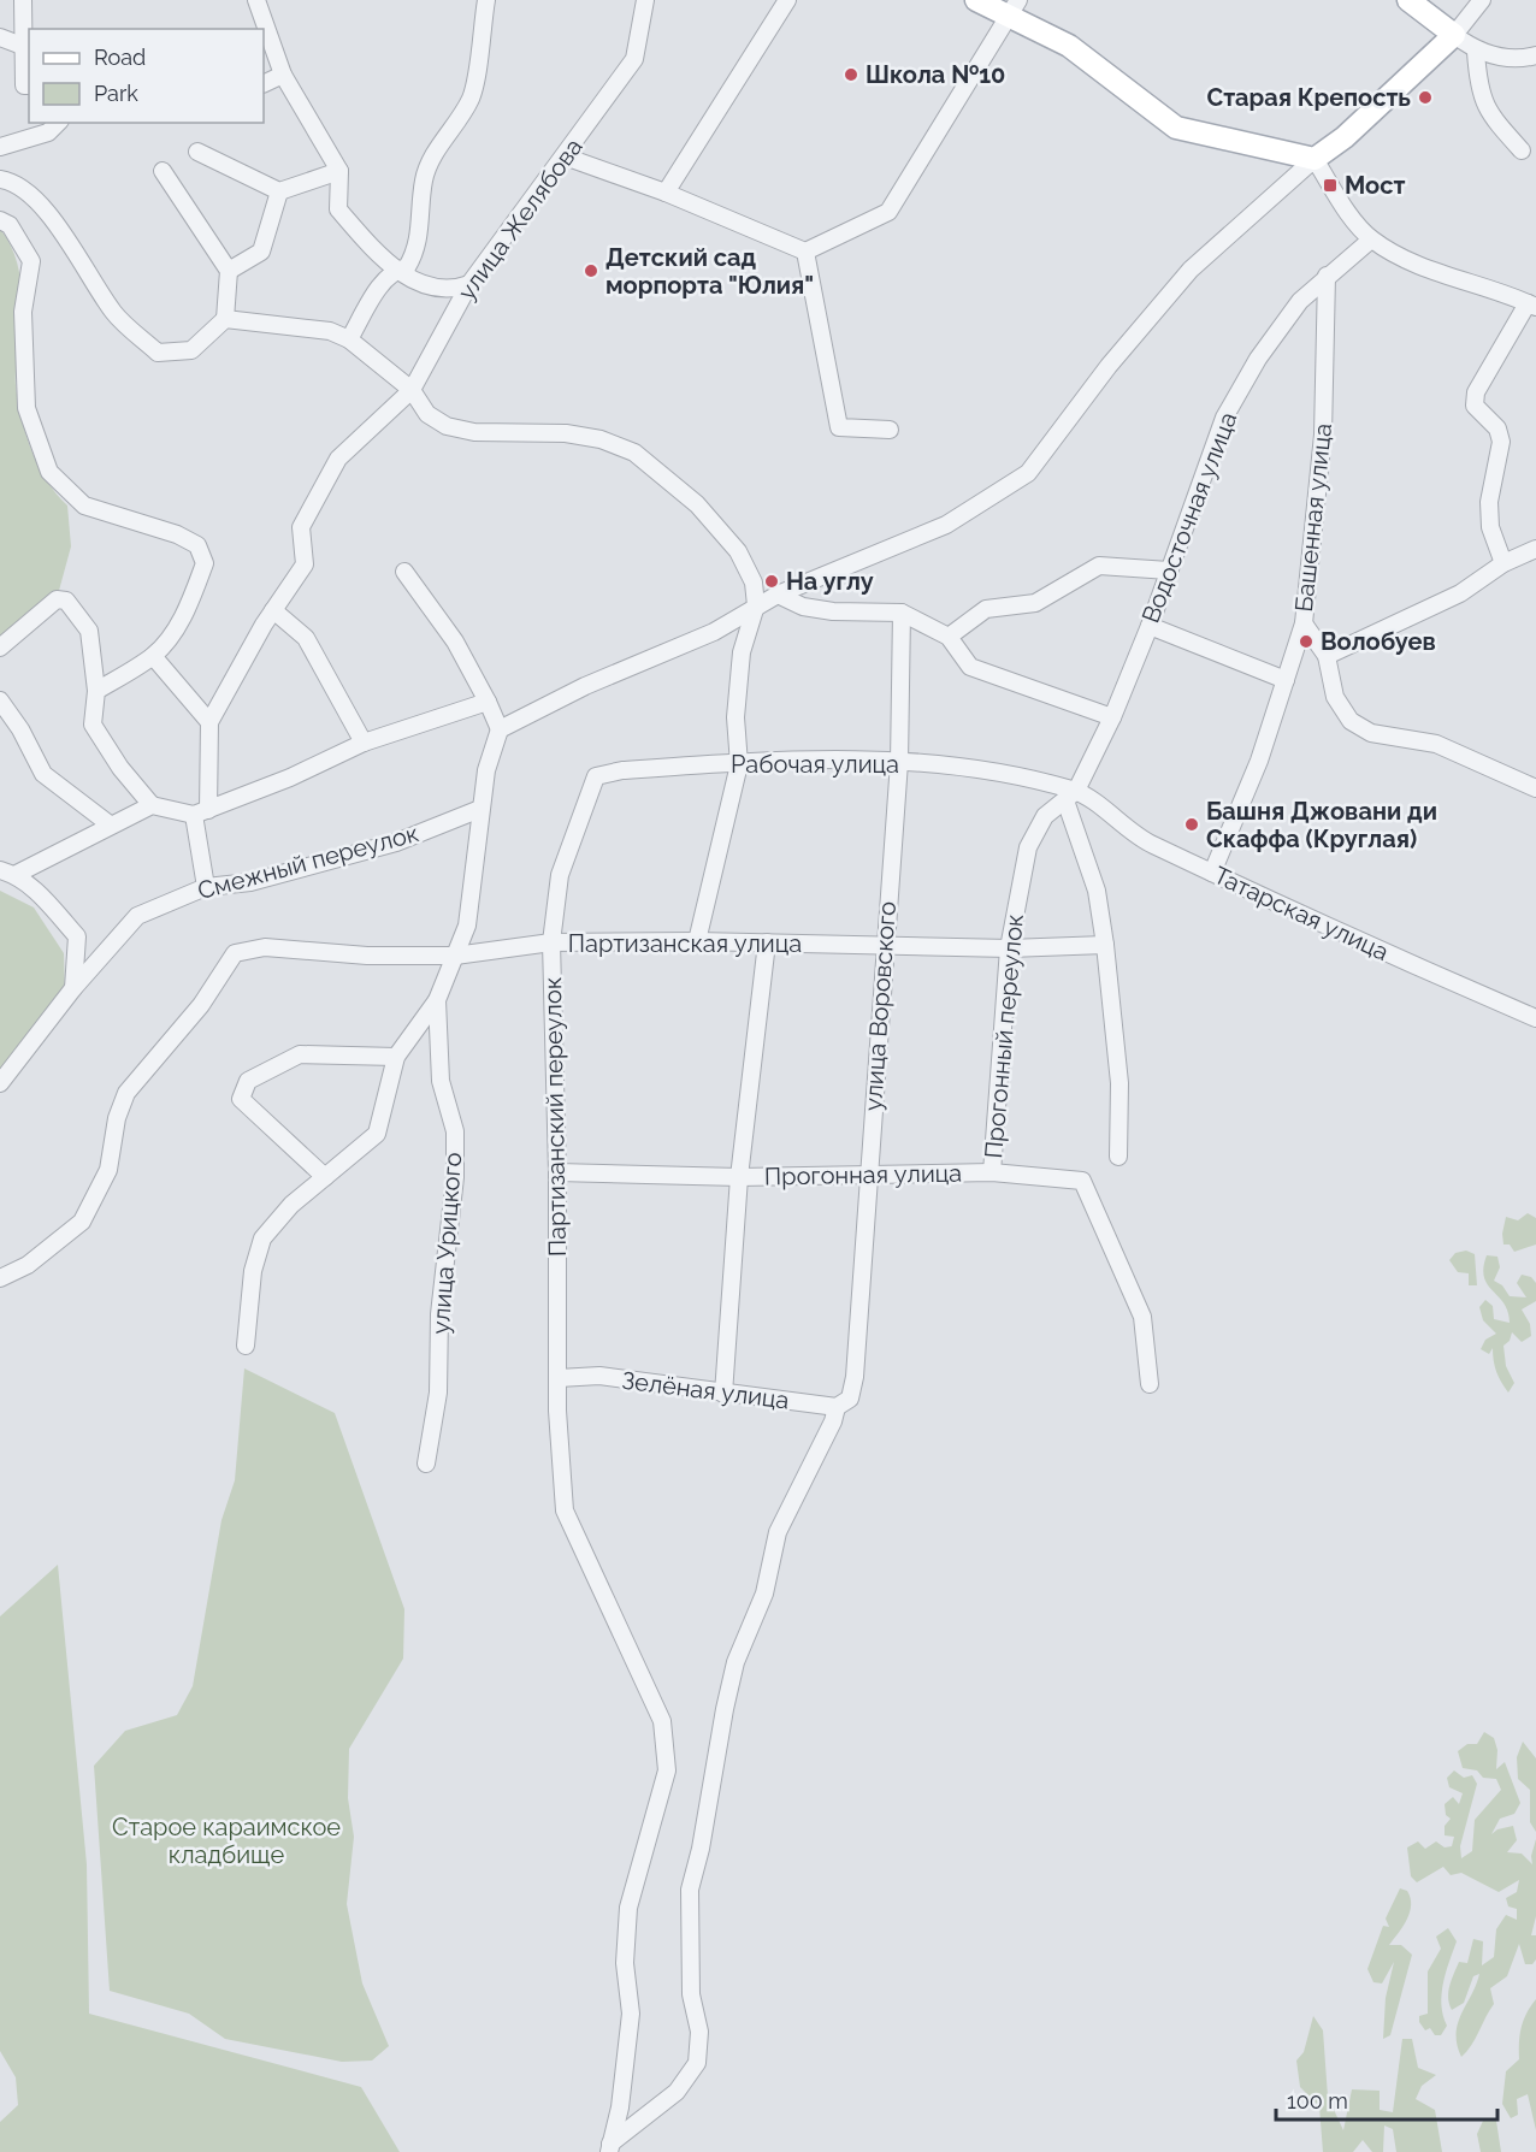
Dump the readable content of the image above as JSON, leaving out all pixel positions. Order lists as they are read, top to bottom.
{
  "streets": {
    "street": [
      "улица Желябова",
      "Водосточная улица",
      "Башенная улица",
      "Рабочая улица",
      "Смежный переулок",
      "Татарская улица",
      "Партизанская улица",
      "улица Воровского",
      "Прогонный переулок",
      "Партизанский переулок",
      "Прогонная улица",
      "улица Урицкого",
      "Зелёная улица"
    ]
  },
  "crossings": [
    ["Водосточная улица", "Башенная улица"],
    ["Водосточная улица", "Рабочая улица"],
    ["Водосточная улица", "Татарская улица"],
    ["Водосточная улица", "Прогонный переулок"],
    ["Башенная улица", "Татарская улица"],
    ["Рабочая улица", "Татарская улица"],
    ["Рабочая улица", "улица Воровского"],
    ["Рабочая улица", "Прогонный переулок"],
    ["Рабочая улица", "Партизанский переулок"],
    ["Смежный переулок", "улица Урицкого"],
    ["Татарская улица", "Прогонный переулок"],
    ["Партизанская улица", "улица Воровского"],
    ["Партизанская улица", "Прогонный переулок"],
    ["Партизанская улица", "Партизанский переулок"],
    ["Партизанская улица", "улица Урицкого"],
    ["улица Воровского", "Партизанский переулок"],
    ["улица Воровского", "Прогонная улица"],
    ["улица Воровского", "Зелёная улица"],
    ["Прогонный переулок", "Прогонная улица"],
    ["Партизанский переулок", "Прогонная улица"],
    ["Партизанский переулок", "Зелёная улица"]
  ],
  "parks": ["Старое караимское кладбище"],
  "places": {
    "other": [
      "Школа №10",
      "Старая Крепость",
      "Детский сад морпорта \"Юлия\"",
      "На углу",
      "Волобуев",
      "Башня Джовани ди Скаффа (Круглая)"
    ],
    "transit": ["Мост"]
  },
  "legend": ["Road", "Park"],
  "scale_bar": "100 m"
}
